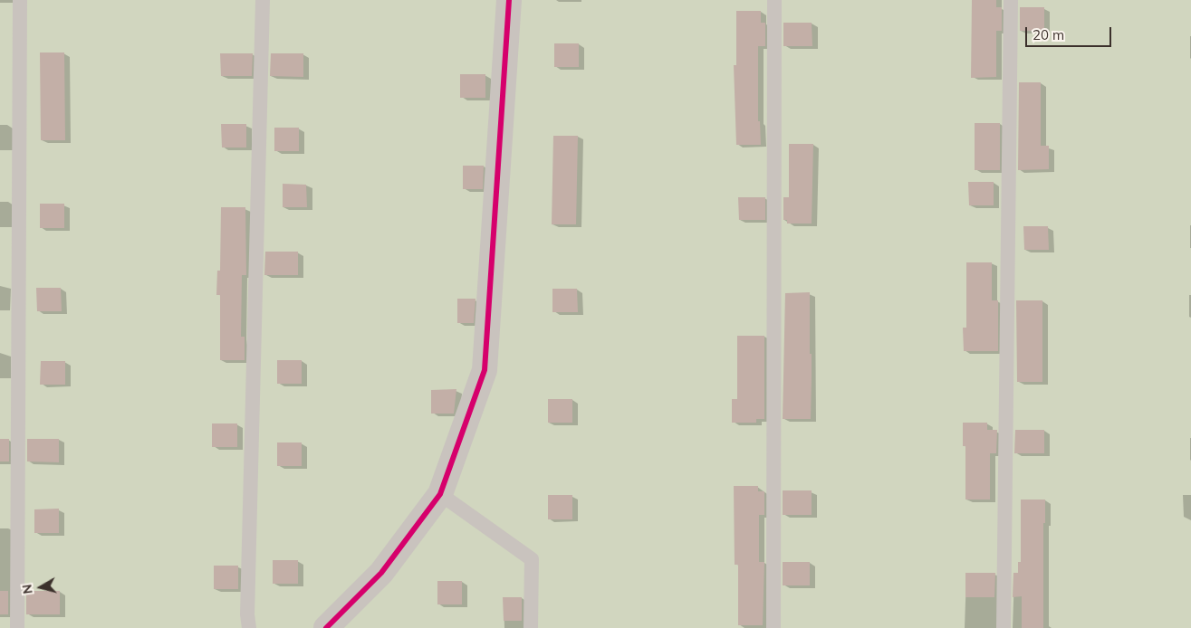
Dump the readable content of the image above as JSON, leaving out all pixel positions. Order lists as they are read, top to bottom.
{
  "scale_bar": "20 m",
  "north": "left"
}
